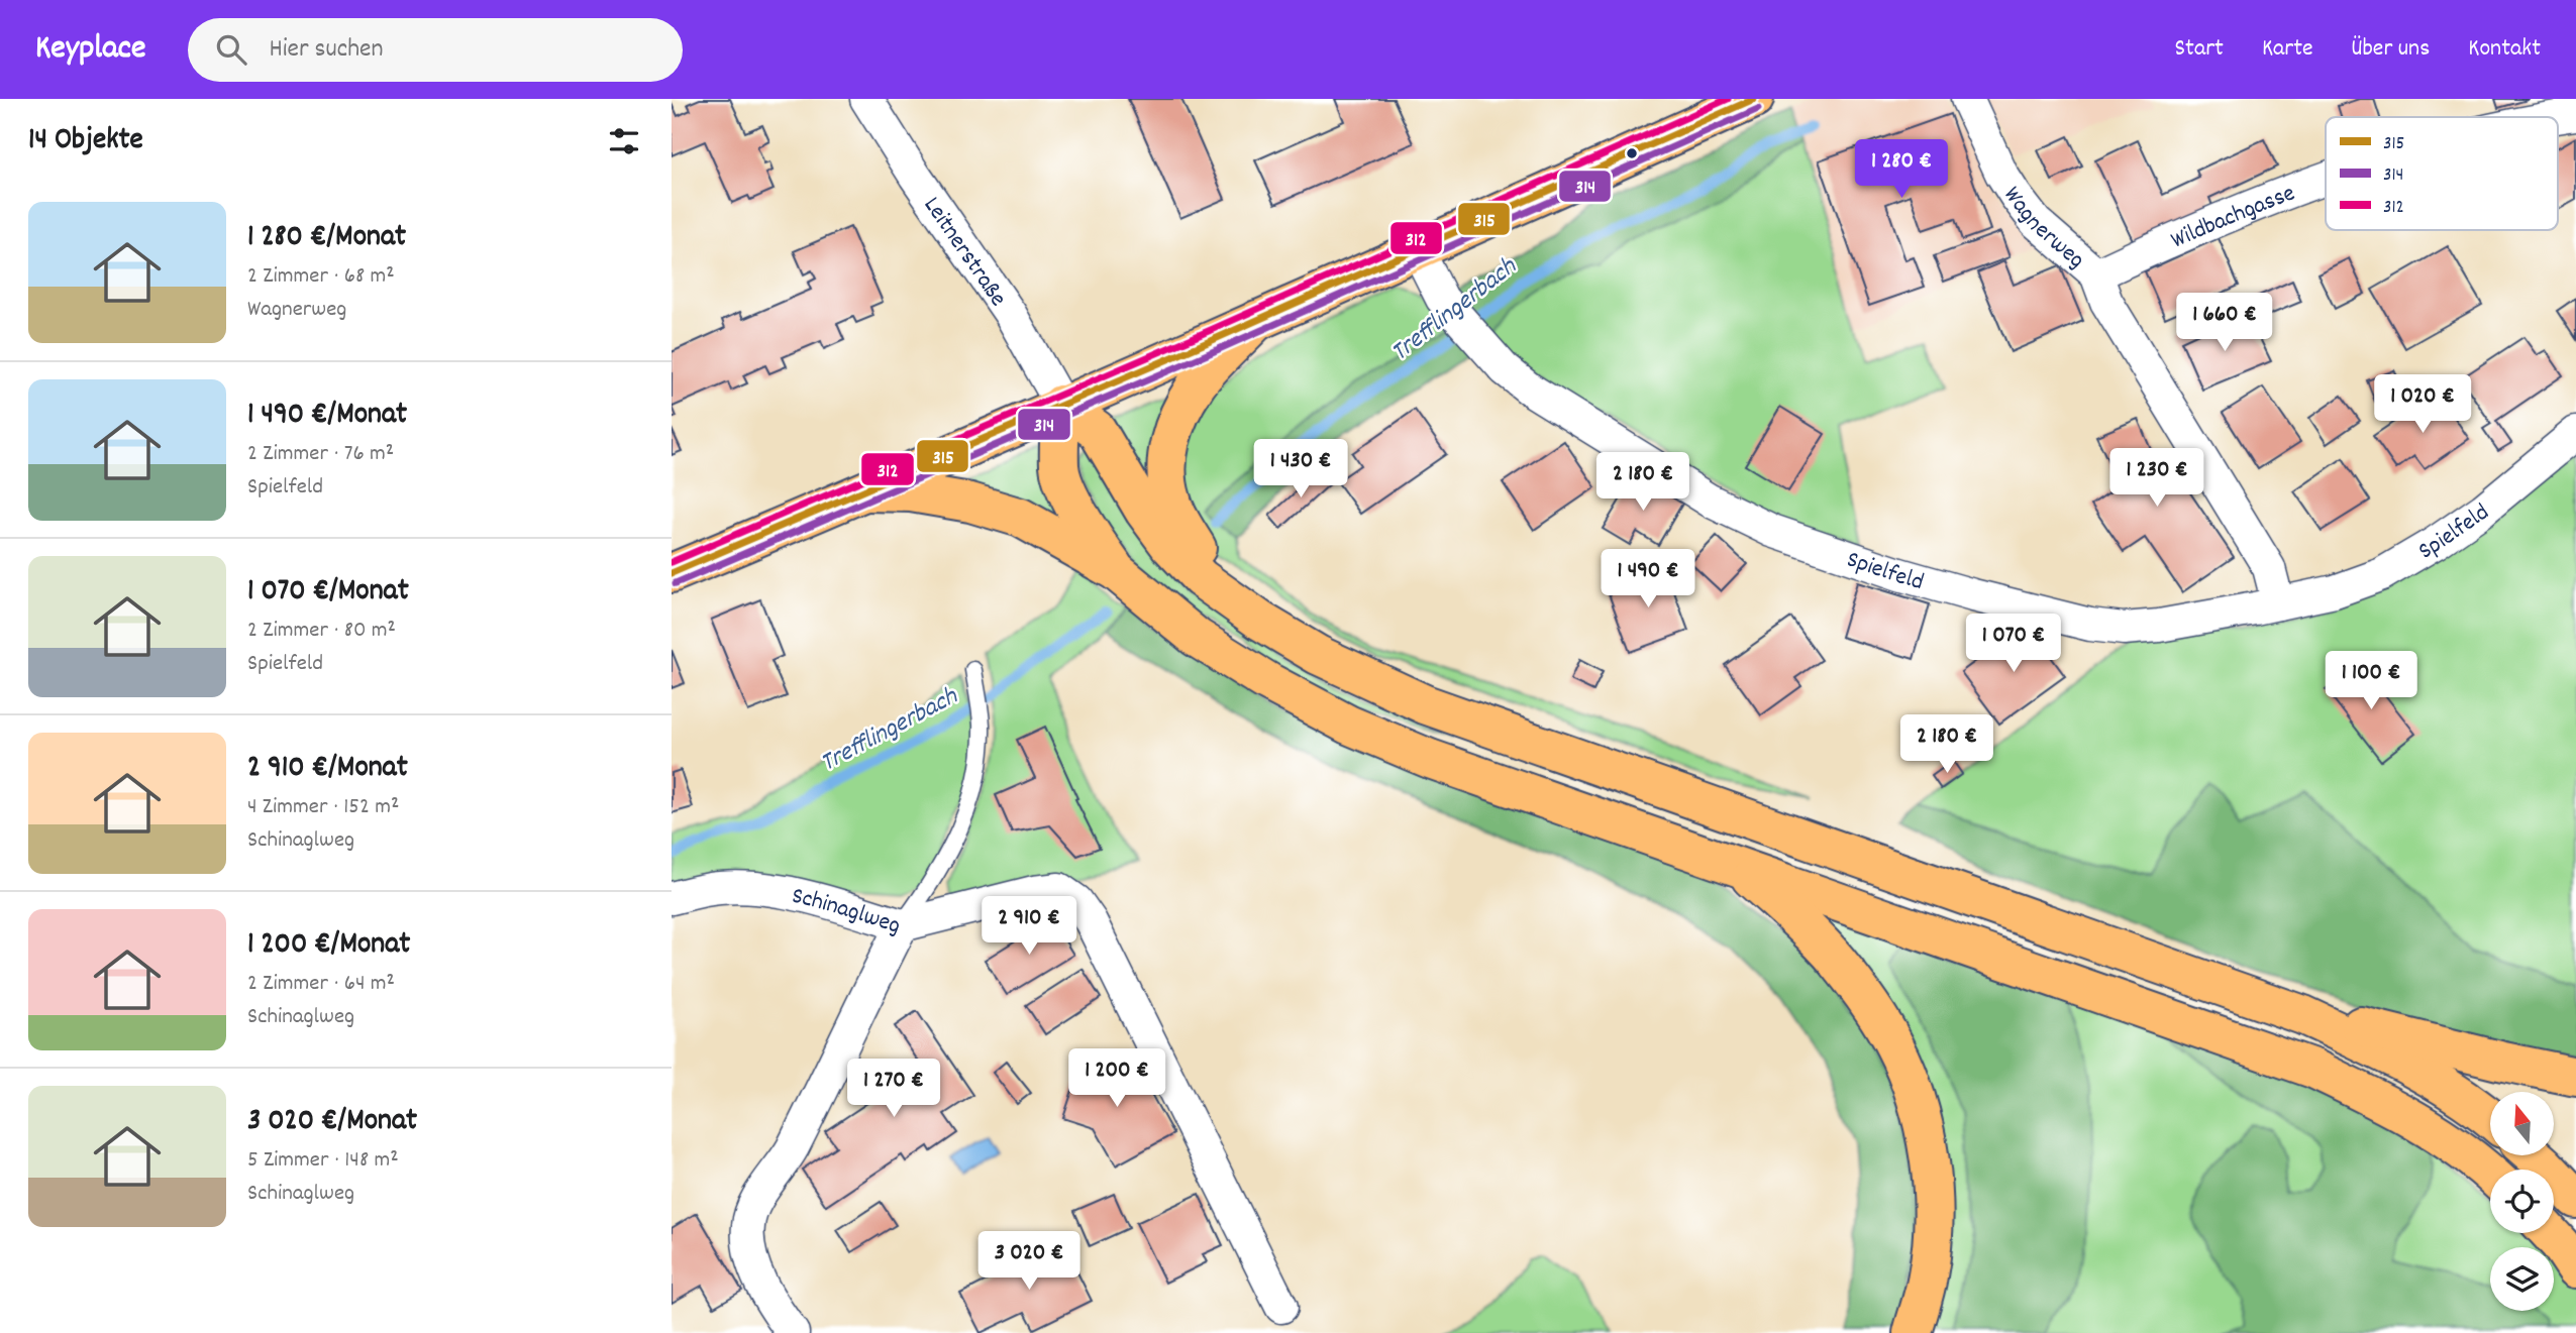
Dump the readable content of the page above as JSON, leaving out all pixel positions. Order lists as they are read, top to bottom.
{
  "streets": {
    "street": [
      "Wildbachgasse",
      "Wagnerweg",
      "Leitnerstraße",
      "Spielfeld",
      "Schinaglweg"
    ]
  },
  "crossings": [
    ["Wildbachgasse", "Wagnerweg"],
    ["Wagnerweg", "Spielfeld"]
  ],
  "water": ["Trefflingerbach"],
  "lines": ["transit line 315", "transit line 312", "transit line 314"],
  "legend": ["315", "314", "312"],
  "north": "top",
  "page": {
    "header": "Keyplace",
    "search": "Hier suchen",
    "nav": [
      "Start",
      "Karte",
      "Über uns",
      "Kontakt"
    ],
    "heading": "14 Objekte",
    "price": [
      "1 280 €",
      "1 660 €",
      "1 020 €",
      "1 430 €",
      "1 230 €",
      "2 180 €",
      "1 490 €",
      "1 070 €",
      "1 100 €",
      "2 180 €",
      "2 910 €",
      "1 200 €",
      "1 270 €",
      "3 020 €"
    ],
    "list": [
      {
        "name": "1 280 €/Monat",
        "note": "2 Zimmer · 68 m² · Wagnerweg"
      },
      {
        "name": "1 490 €/Monat",
        "note": "2 Zimmer · 76 m² · Spielfeld"
      },
      {
        "name": "1 070 €/Monat",
        "note": "2 Zimmer · 80 m² · Spielfeld"
      },
      {
        "name": "2 910 €/Monat",
        "note": "4 Zimmer · 152 m² · Schinaglweg"
      },
      {
        "name": "1 200 €/Monat",
        "note": "2 Zimmer · 64 m² · Schinaglweg"
      },
      {
        "name": "3 020 €/Monat",
        "note": "5 Zimmer · 148 m² · Schinaglweg"
      }
    ]
  }
}
